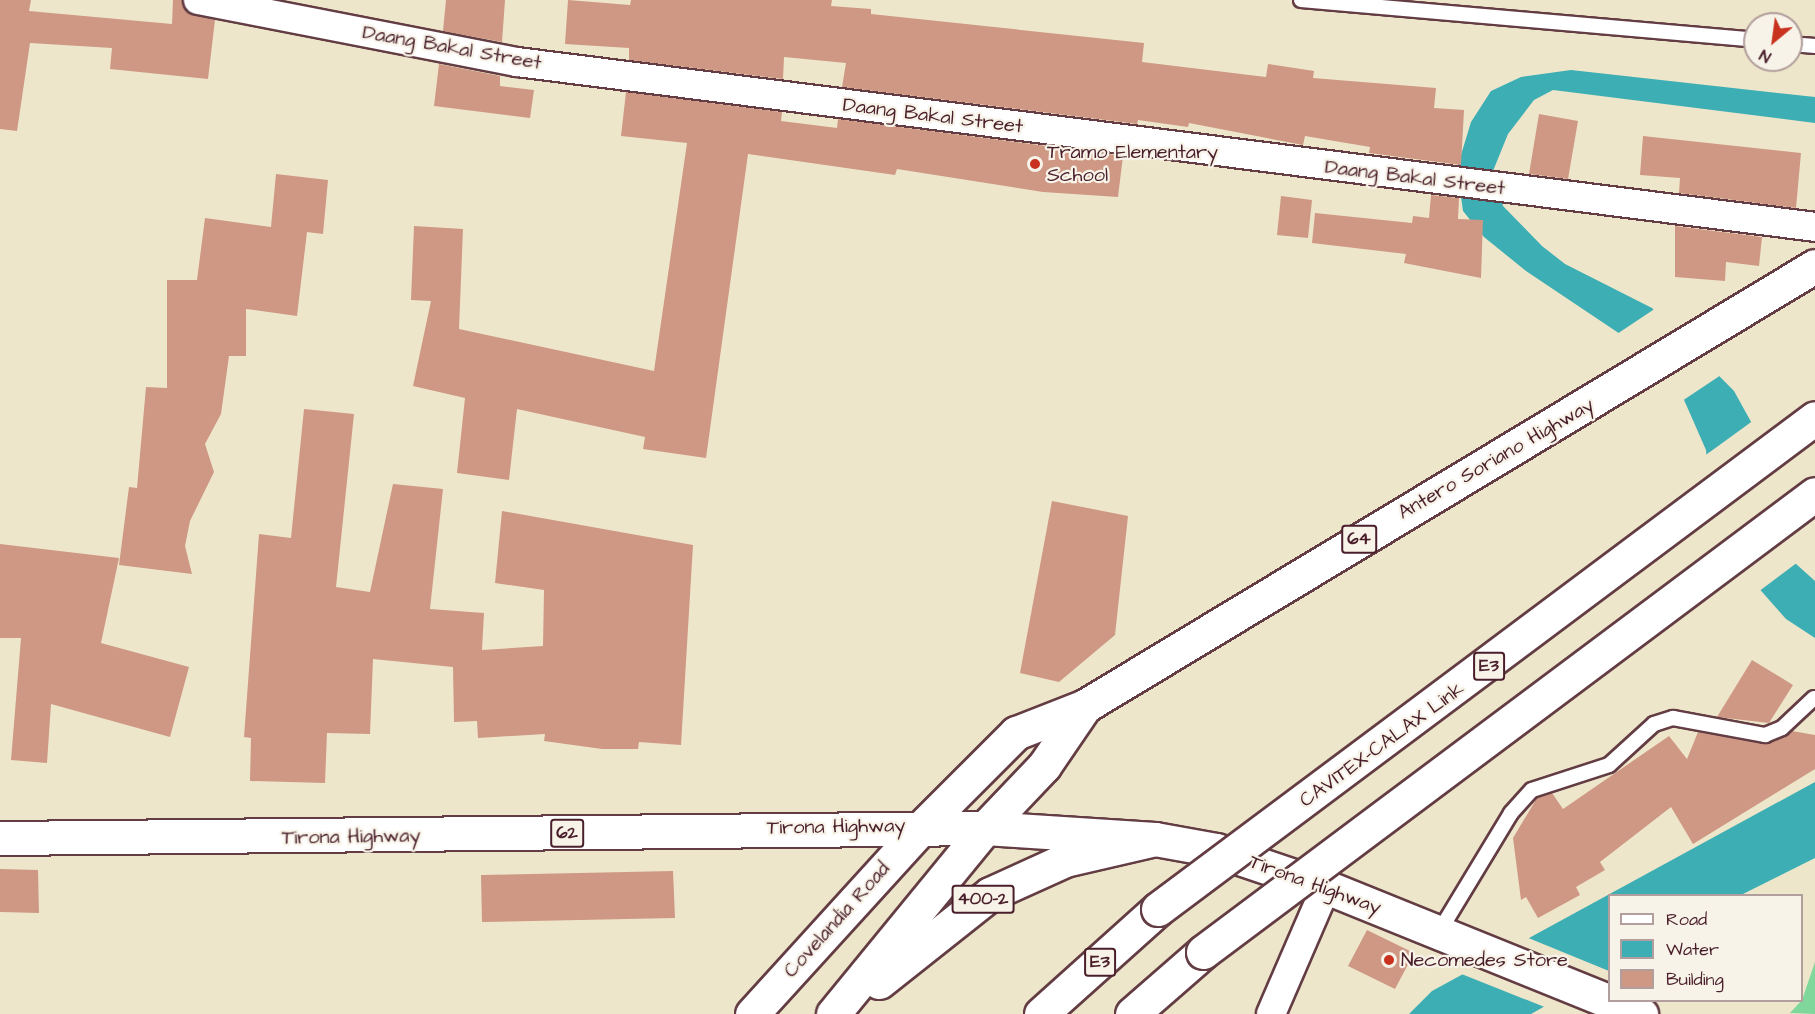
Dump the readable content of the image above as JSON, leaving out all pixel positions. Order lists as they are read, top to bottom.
{
  "streets": {
    "main road": [
      "Antero Soriano Highway",
      "64",
      "E3",
      "CAVITEX–CALAX Link",
      "Tirona Highway",
      "62",
      "400-2",
      "Covelandia Road"
    ],
    "street": ["Daang Bakal Street"]
  },
  "crossings": [
    ["Antero Soriano Highway", "Tirona Highway"],
    ["Antero Soriano Highway", "400-2"],
    ["Antero Soriano Highway", "Covelandia Road"],
    ["Tirona Highway", "400-2"],
    ["Tirona Highway", "Covelandia Road"]
  ],
  "places": ["Tramo Elementary School", "Necomedes Store"],
  "legend": ["Road", "Water", "Building"],
  "north": "bottom left"
}
